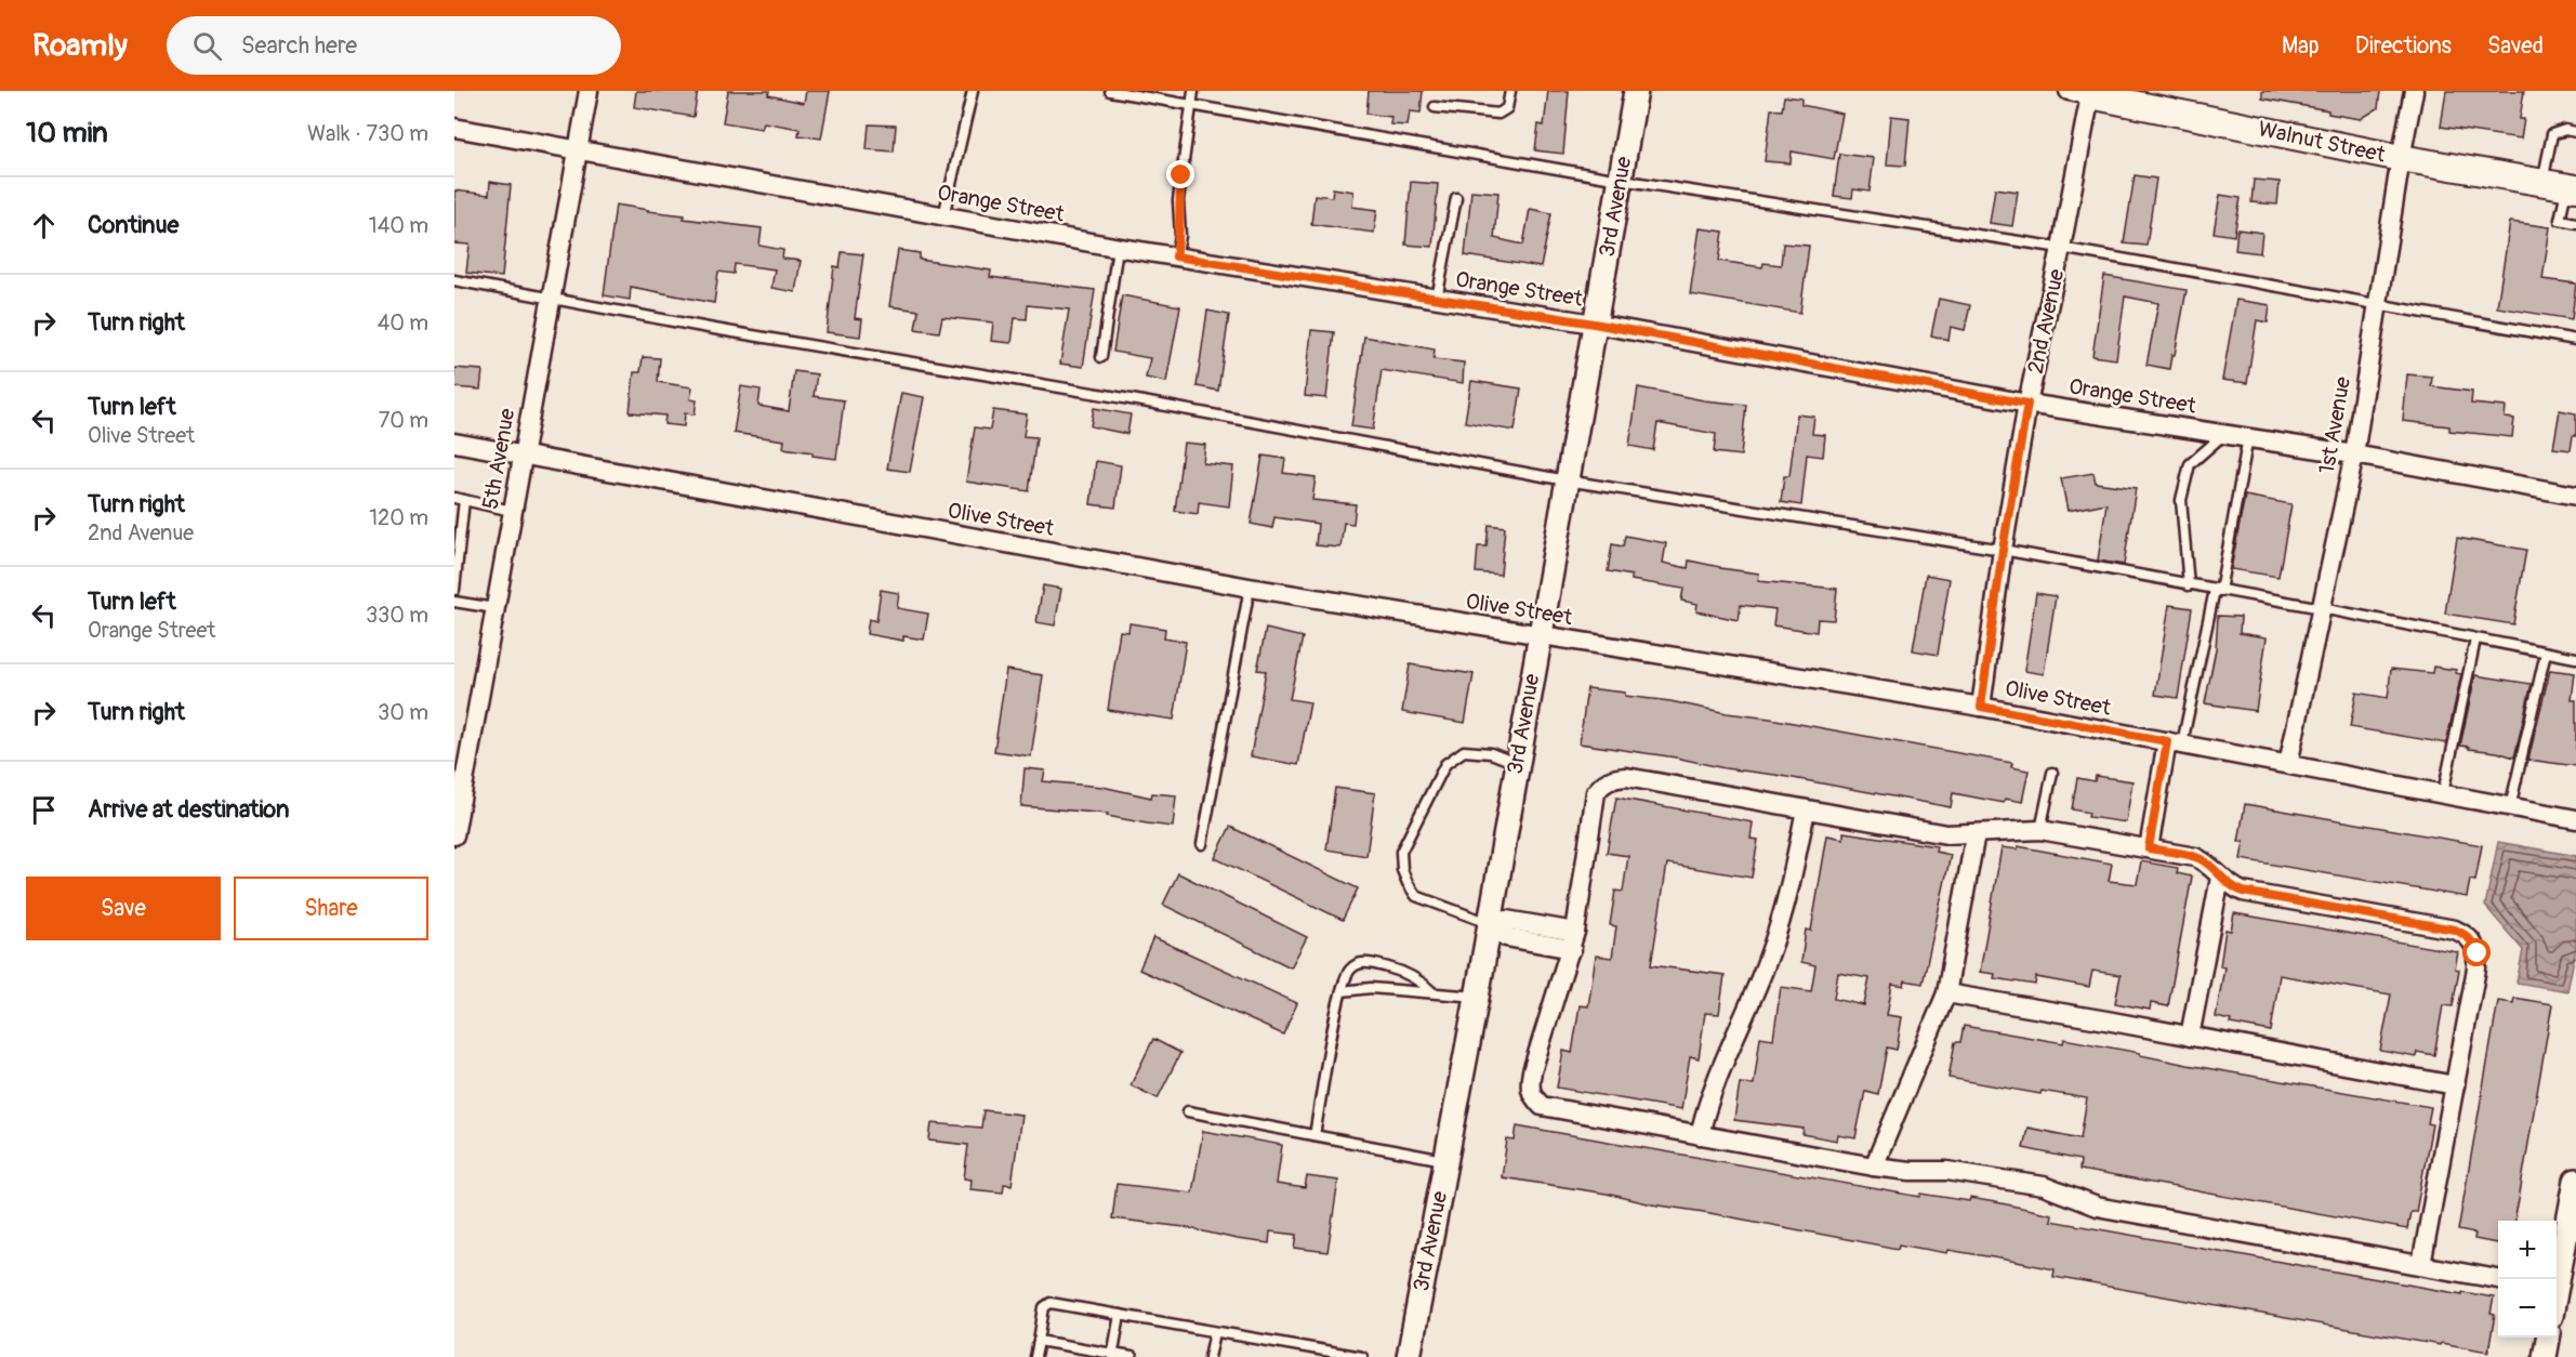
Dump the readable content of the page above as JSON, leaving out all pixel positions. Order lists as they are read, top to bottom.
{
  "streets": {
    "main road": ["Walnut Street"],
    "street": [
      "Orange Street",
      "3rd Avenue",
      "2nd Avenue",
      "1st Avenue",
      "5th Avenue",
      "Olive Street"
    ]
  },
  "crossings": [
    ["Walnut Street", "2nd Avenue"],
    ["Walnut Street", "1st Avenue"],
    ["Orange Street", "3rd Avenue"],
    ["Orange Street", "2nd Avenue"],
    ["Orange Street", "1st Avenue"],
    ["Orange Street", "5th Avenue"],
    ["3rd Avenue", "Olive Street"],
    ["2nd Avenue", "Olive Street"],
    ["1st Avenue", "Olive Street"],
    ["5th Avenue", "Olive Street"]
  ],
  "page": {
    "header": "Roamly",
    "search": "Search here",
    "nav": ["Map", "Directions", "Saved"],
    "heading": ["10 min", "Walk · 730 m"],
    "list": [
      ["Continue", "140 m"],
      ["Turn right", "40 m"],
      ["Turn left", "Olive Street", "70 m"],
      ["Turn right", "2nd Avenue", "120 m"],
      ["Turn left", "Orange Street", "330 m"],
      ["Turn right", "30 m"],
      "Arrive at destination"
    ],
    "buttons": ["Save", "Share"],
    "map_buttons": ["+", "−"]
  }
}
